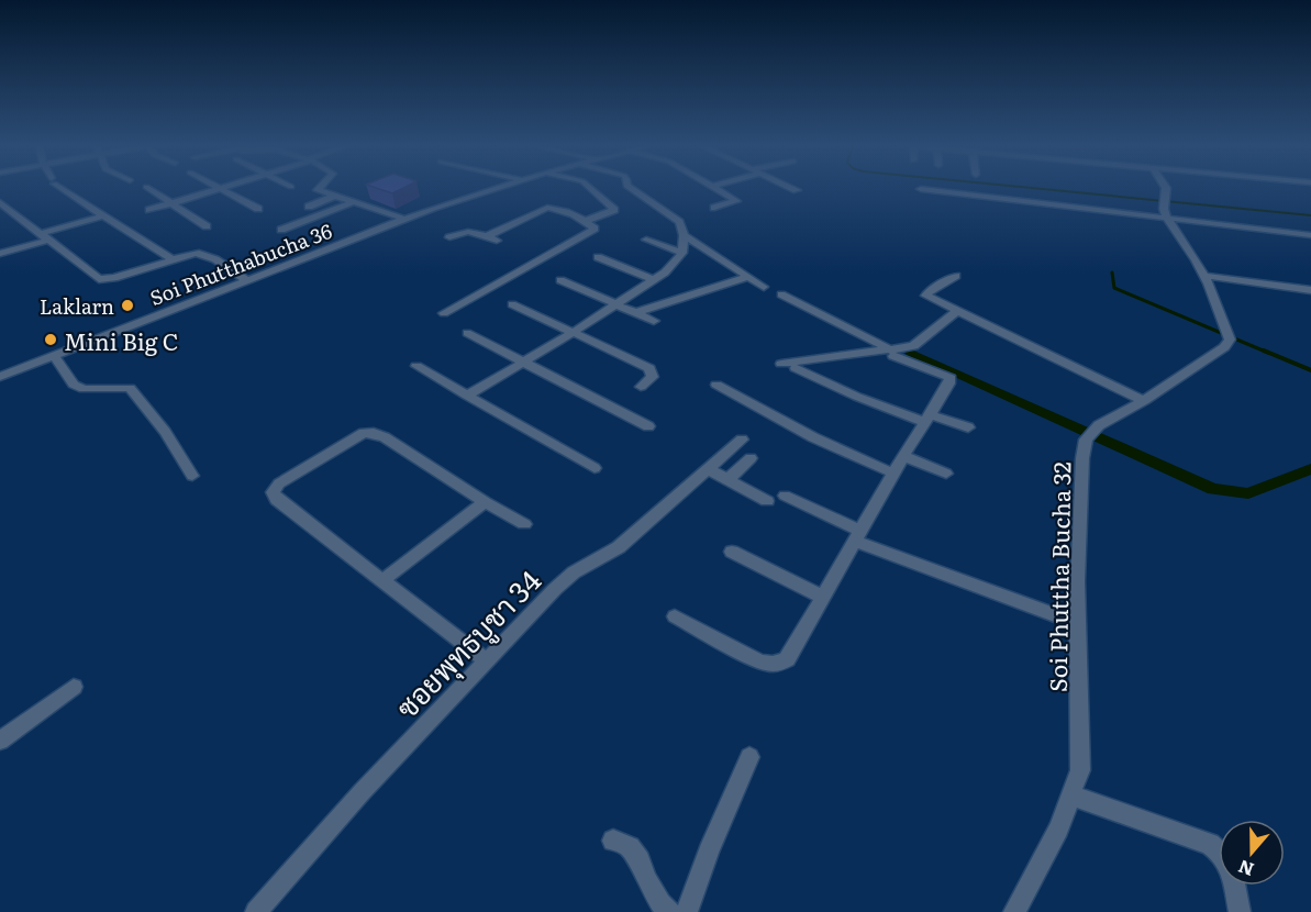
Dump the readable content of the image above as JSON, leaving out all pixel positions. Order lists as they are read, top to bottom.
{
  "streets": {
    "street": ["Soi Phutthabucha 36", "Soi Phuttha Bucha 32", "ซอยพุทธบูชา 34"]
  },
  "places": ["Laklarn", "Mini Big C"],
  "north": "bottom"
}
